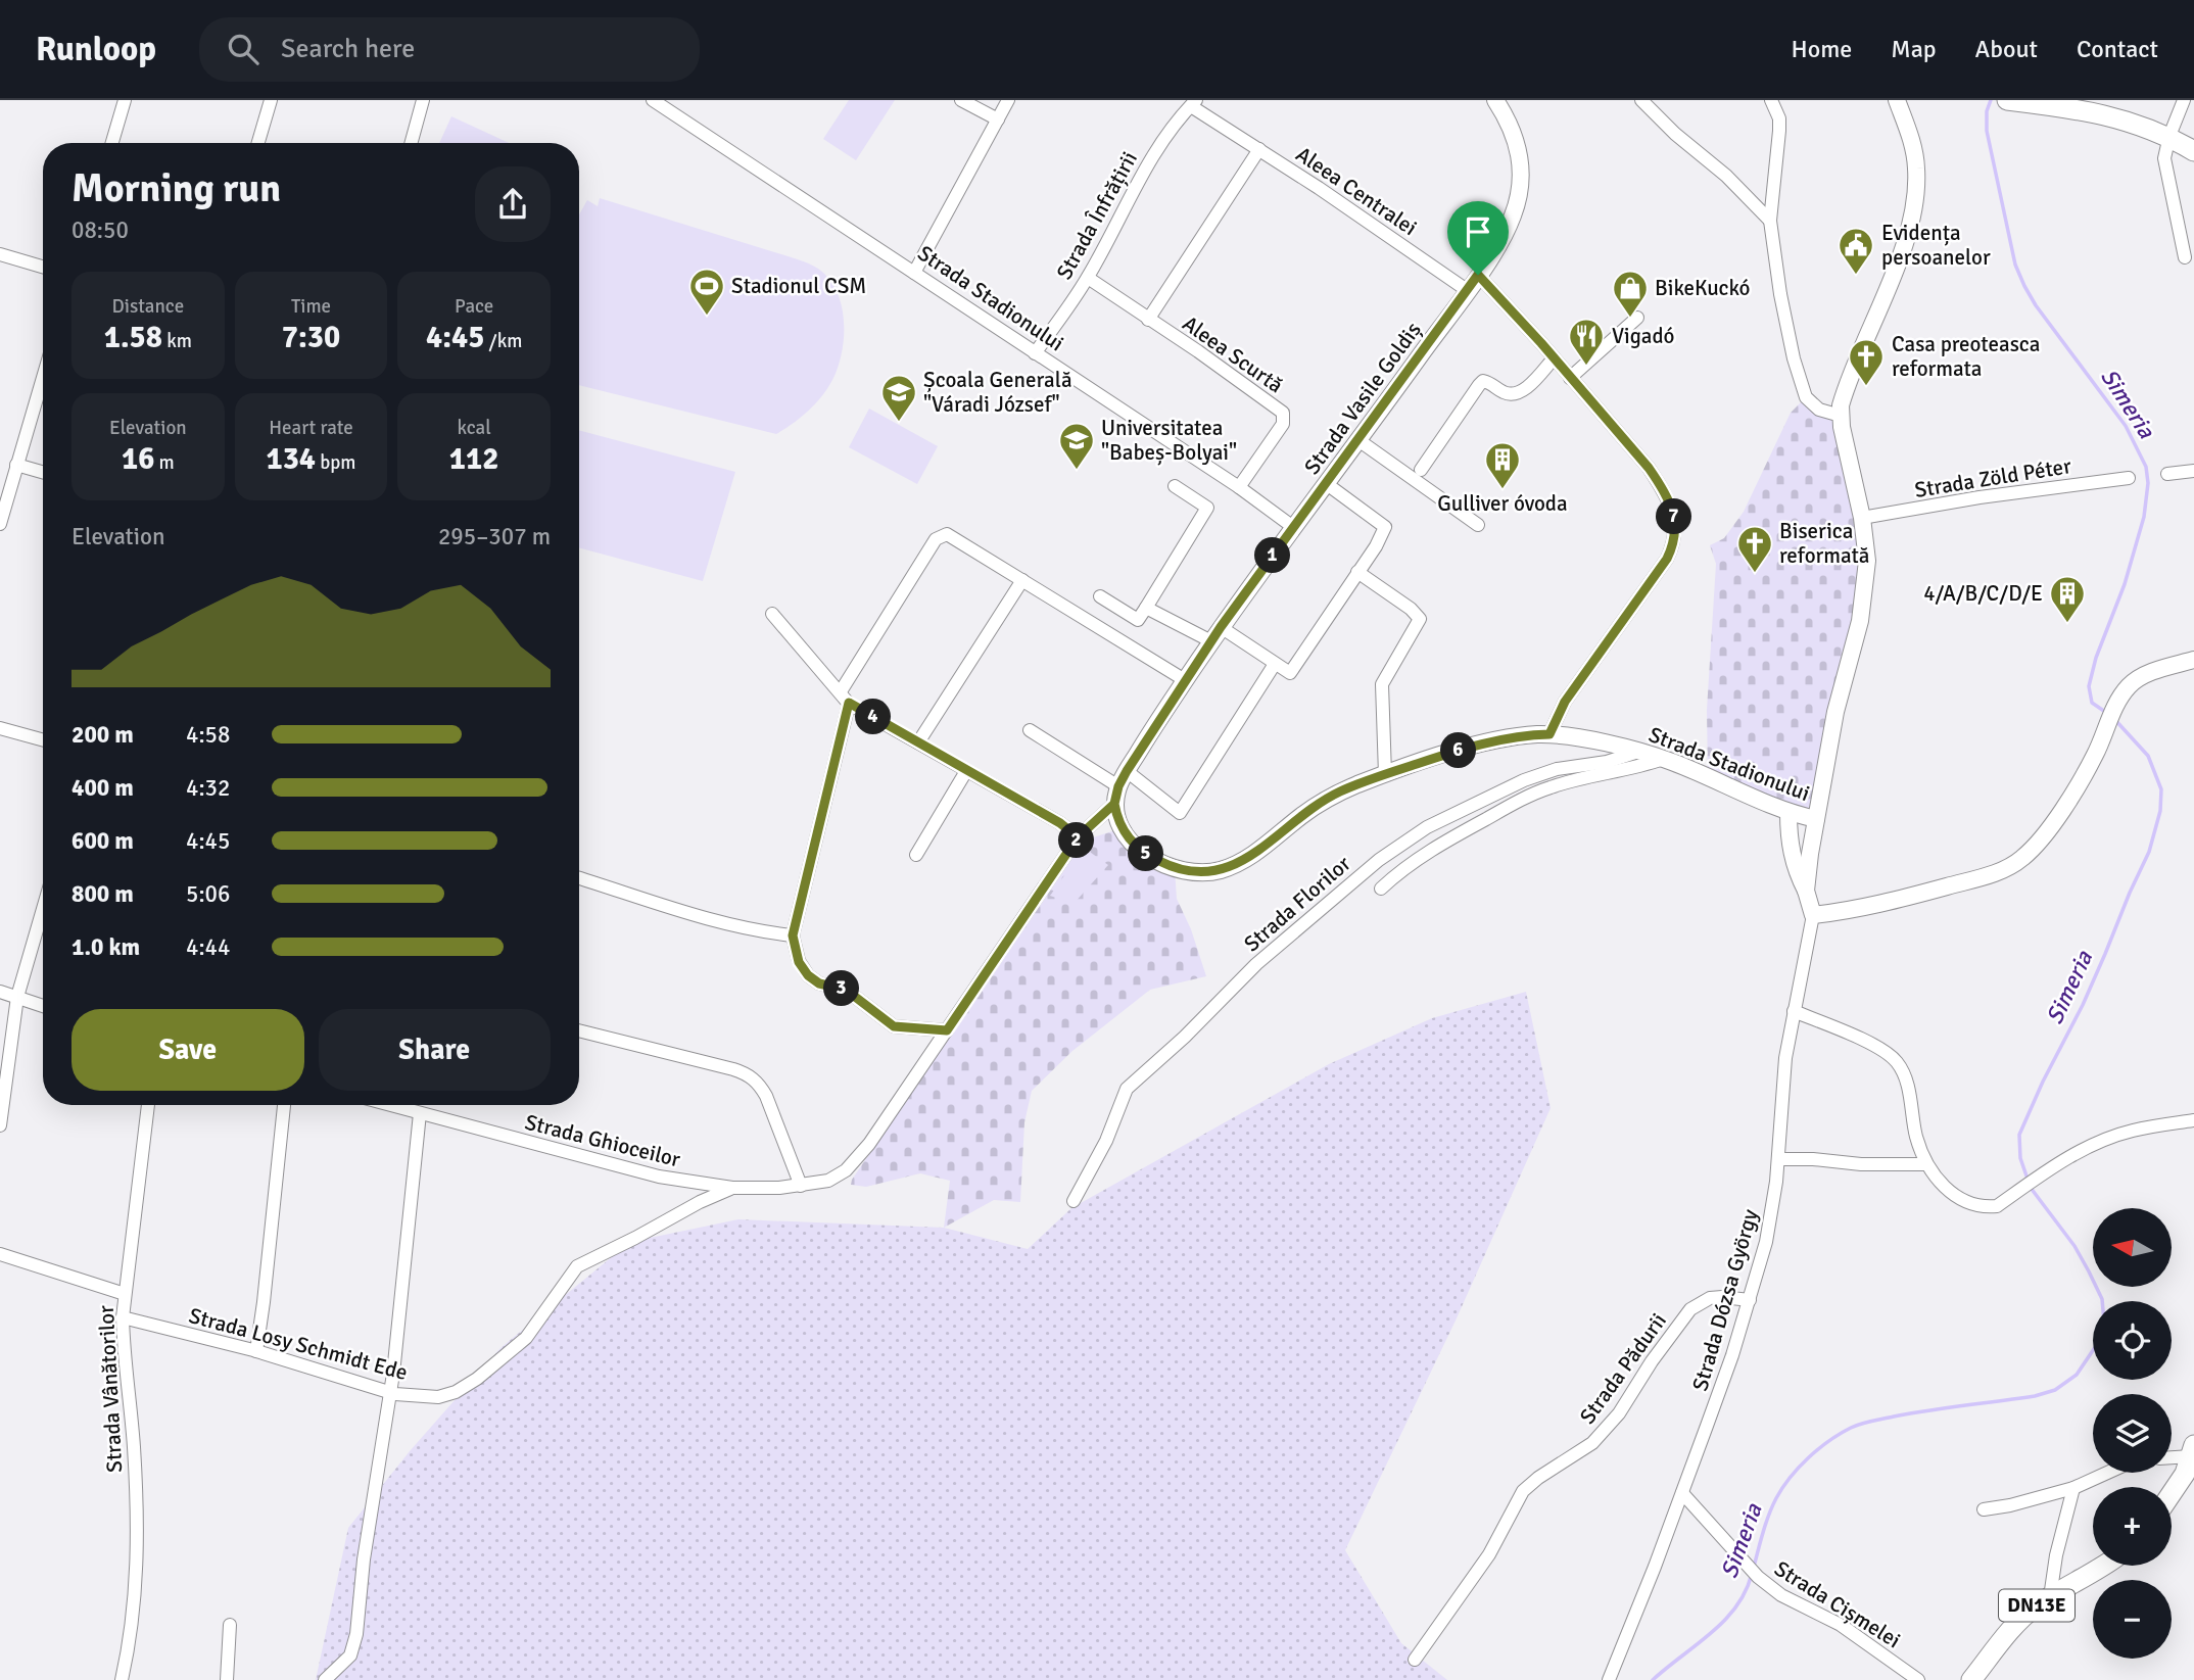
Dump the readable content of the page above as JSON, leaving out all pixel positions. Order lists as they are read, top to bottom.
{
  "streets": {
    "main road": ["DN13E"],
    "street": [
      "Aleea Centralei",
      "Strada Înfrățirii",
      "Strada Stadionului",
      "Aleea Scurtă",
      "Strada Vasile Goldiș",
      "Strada Zöld Péter",
      "Strada Florilor",
      "Strada Ghioceilor",
      "Strada Dózsa György",
      "Strada Losy Schmidt Ede",
      "Strada Pădurii",
      "Strada Vânătorilor",
      "Strada Cișmelei"
    ]
  },
  "crossings": [
    ["Aleea Centralei", "Strada Înfrățirii"],
    ["Aleea Centralei", "Strada Vasile Goldiș"],
    ["Strada Înfrățirii", "Strada Stadionului"],
    ["Strada Înfrățirii", "Aleea Scurtă"],
    ["Strada Stadionului", "Aleea Scurtă"],
    ["Strada Stadionului", "Strada Vasile Goldiș"],
    ["Strada Stadionului", "Strada Florilor"],
    ["Strada Stadionului", "Strada Ghioceilor"],
    ["Strada Ghioceilor", "Strada Losy Schmidt Ede"],
    ["Strada Dózsa György", "Strada Pădurii"],
    ["Strada Dózsa György", "Strada Cișmelei"],
    ["Strada Losy Schmidt Ede", "Strada Vânătorilor"]
  ],
  "water": ["Simeria"],
  "places": {
    "public building": ["Evidența persoanelor"],
    "sports": ["Stadionul CSM"],
    "shop": ["BikeKuckó"],
    "restaurant": ["Vigadó"],
    "church": ["Casa preoteasca reformata", "Biserica reformată"],
    "school or university": ["Școala Generală \"Váradi József\"", "Universitatea \"Babeș-Bolyai\""],
    "building": ["Gulliver óvoda", "4/A/B/C/D/E"]
  },
  "north": "left",
  "page": {
    "header": "Runloop",
    "search": "Search here",
    "nav": [
      "Home",
      "Map",
      "About",
      "Contact"
    ],
    "heading": ["Morning run", "08:50"],
    "stats": [
      ["Distance", "1.58 km"],
      ["Time", "7:30"],
      ["Pace", "4:45 /km"],
      ["Elevation", "16 m"],
      ["Heart rate", "134 bpm"],
      ["kcal", "112"]
    ],
    "pins": [
      "7",
      "1",
      "4",
      "6",
      "2",
      "5",
      "3"
    ],
    "chart": ["Elevation", "295–307 m"],
    "list": [
      {
        "name": "200 m",
        "note": "4:58"
      },
      {
        "name": "400 m",
        "note": "4:32"
      },
      {
        "name": "600 m",
        "note": "4:45"
      },
      {
        "name": "800 m",
        "note": "5:06"
      },
      {
        "name": "1.0 km",
        "note": "4:44"
      }
    ],
    "buttons": ["Save", "Share"],
    "map_buttons": ["+", "−"]
  }
}
